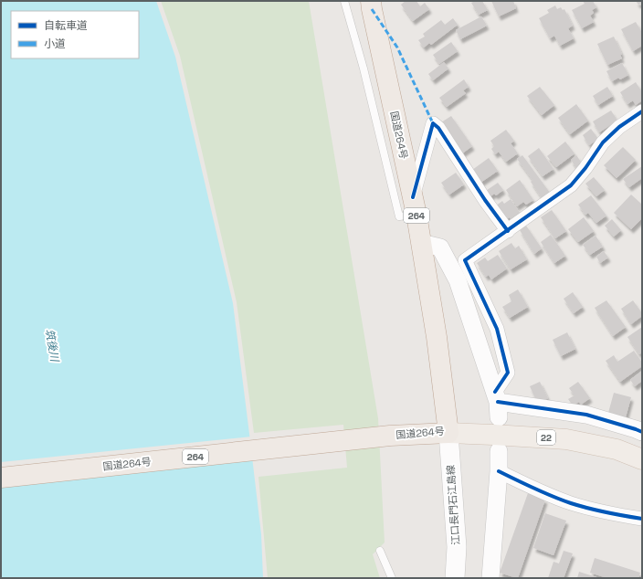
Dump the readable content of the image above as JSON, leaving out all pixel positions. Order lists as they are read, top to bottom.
{
  "streets": {
    "highway": ["国道264号", "264"],
    "main road": ["22", "江口長門石江島線"]
  },
  "crossings": [
    ["国道264号", "22"],
    ["国道264号", "江口長門石江島線"],
    ["22", "江口長門石江島線"]
  ],
  "water": ["筑後川"],
  "legend": ["自転車道", "小道"]
}
